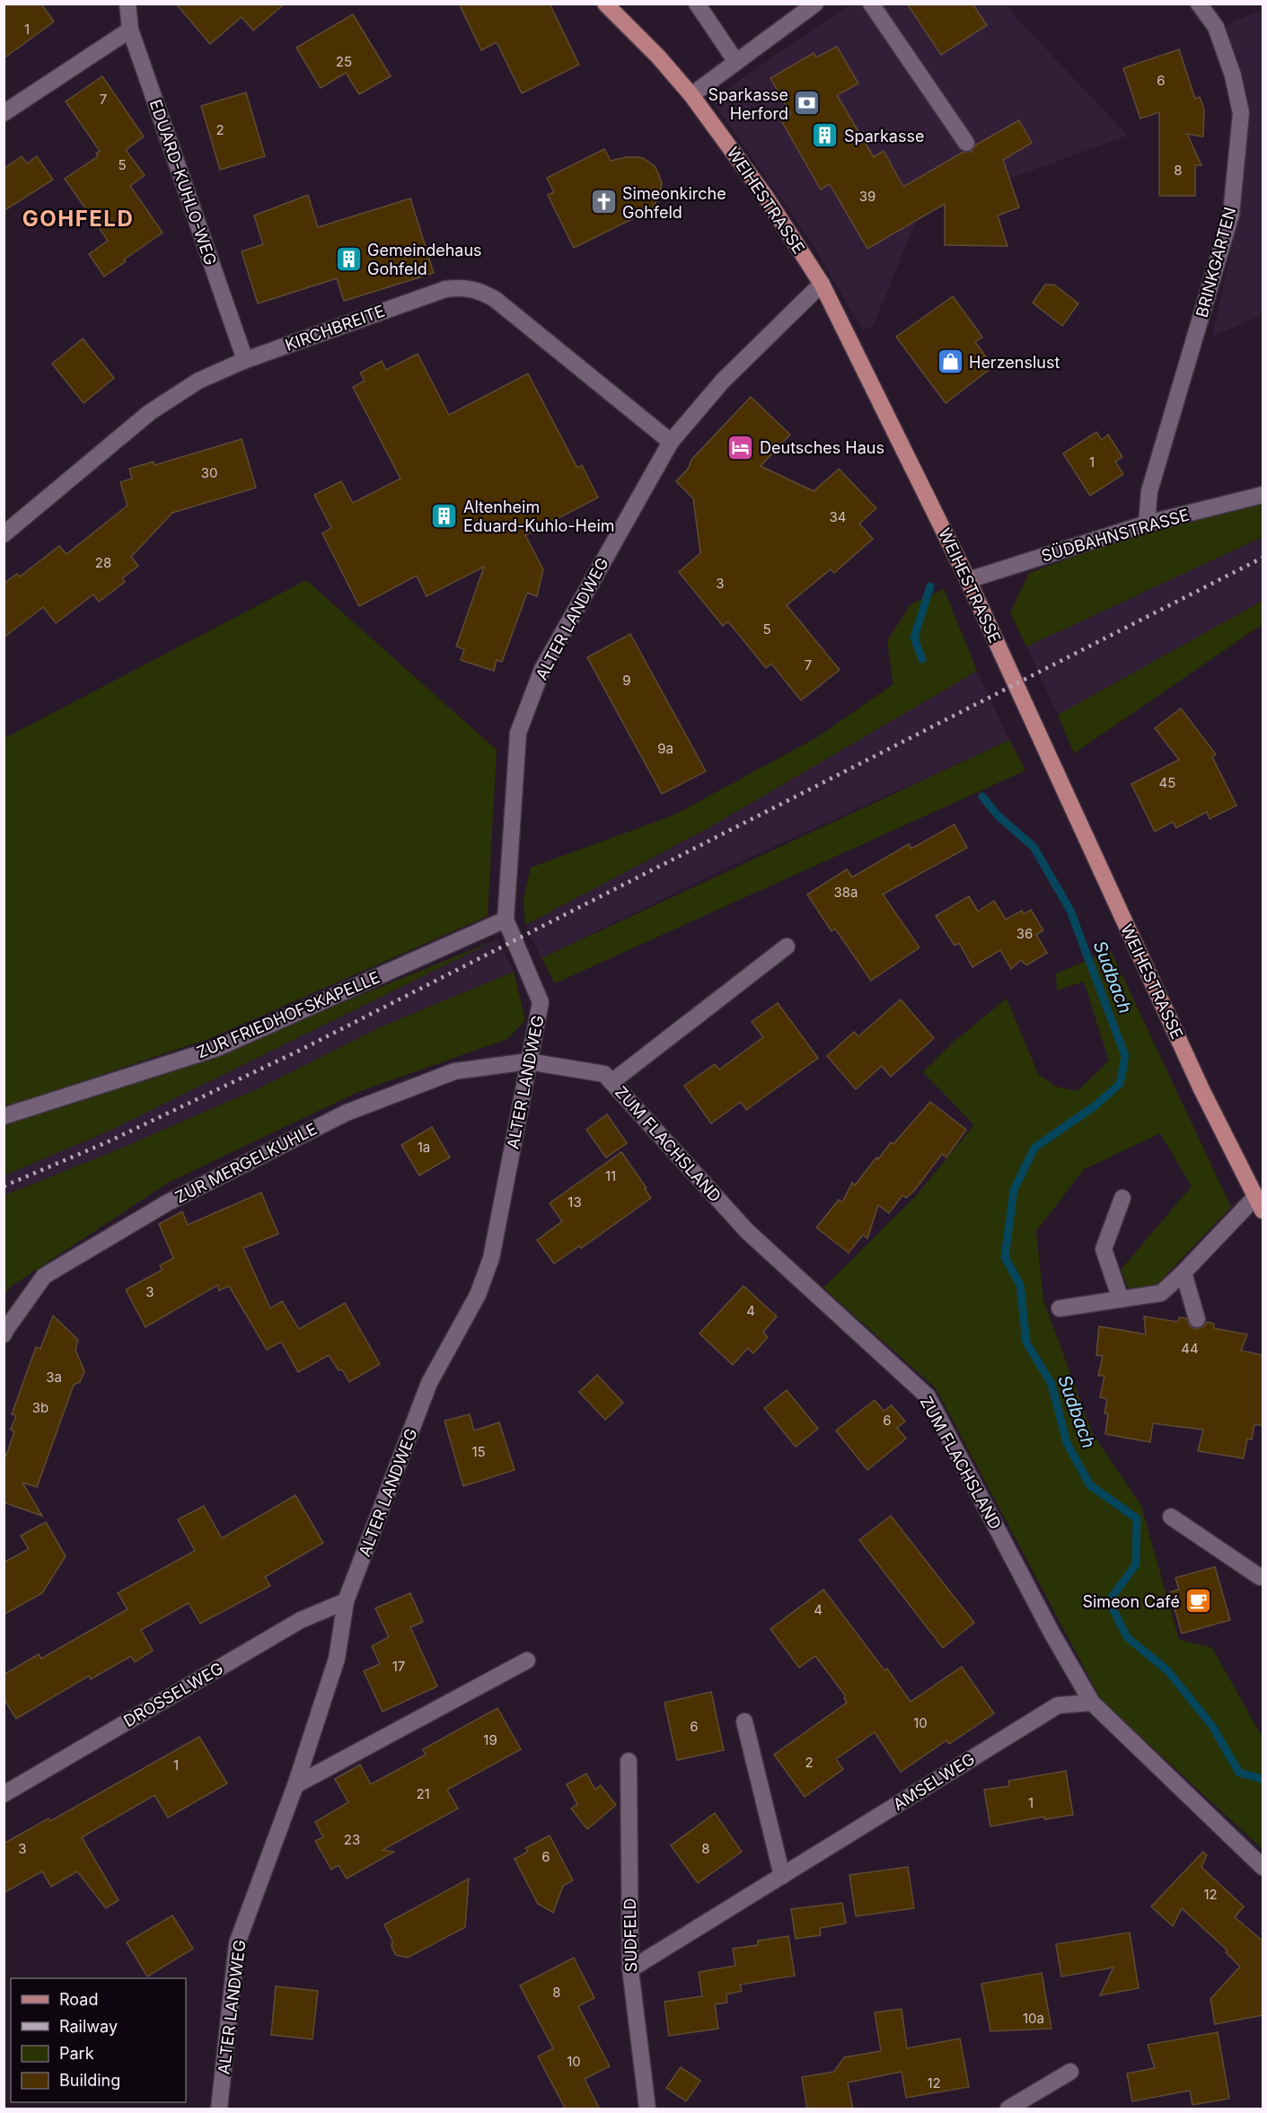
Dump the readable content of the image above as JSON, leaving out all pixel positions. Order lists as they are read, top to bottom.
{
  "streets": {
    "main road": ["WEIHESTRASSE"],
    "street": [
      "EDUARD-KUHLO-WEG",
      "BRINKGARTEN",
      "KIRCHBREITE",
      "SÜDBAHNSTRASSE",
      "ALTER LANDWEG",
      "ZUR FRIEDHOFSKAPELLE",
      "ZUM FLACHSLAND",
      "ZUR MERGELKUHLE",
      "DROSSELWEG",
      "AMSELWEG",
      "SUDFELD"
    ]
  },
  "crossings": [
    ["EDUARD-KUHLO-WEG", "KIRCHBREITE"],
    ["WEIHESTRASSE", "SÜDBAHNSTRASSE"],
    ["WEIHESTRASSE", "ALTER LANDWEG"],
    ["BRINKGARTEN", "SÜDBAHNSTRASSE"],
    ["KIRCHBREITE", "ALTER LANDWEG"],
    ["ALTER LANDWEG", "ZUR FRIEDHOFSKAPELLE"],
    ["ALTER LANDWEG", "ZUM FLACHSLAND"],
    ["ALTER LANDWEG", "ZUR MERGELKUHLE"],
    ["ALTER LANDWEG", "DROSSELWEG"],
    ["ZUM FLACHSLAND", "ZUR MERGELKUHLE"],
    ["ZUM FLACHSLAND", "AMSELWEG"],
    ["AMSELWEG", "SUDFELD"]
  ],
  "districts": ["GOHFELD"],
  "water": ["Sudbach"],
  "places": {
    "bank": ["Sparkasse Herford"],
    "building": ["Sparkasse", "Gemeindehaus Gohfeld", "Altenheim Eduard-Kuhlo-Heim"],
    "church": ["Simeonkirche Gohfeld"],
    "shop": ["Herzenslust"],
    "hotel": ["Deutsches Haus"],
    "cafe": ["Simeon Café"]
  },
  "house_numbers": [
    "1",
    "25",
    "6",
    "7",
    "2",
    "5",
    "8",
    "39",
    "1",
    "30",
    "34",
    "28",
    "3",
    "5",
    "7",
    "9",
    "9a",
    "45",
    "38a",
    "36",
    "1a",
    "11",
    "13",
    "3",
    "4",
    "44",
    "3a",
    "3b",
    "6",
    "15",
    "4",
    "17",
    "10",
    "6",
    "19",
    "2",
    "1",
    "21",
    "1",
    "23",
    "3",
    "8",
    "6",
    "12",
    "8",
    "10a",
    "10",
    "12"
  ],
  "legend": [
    "Road",
    "Railway",
    "Park",
    "Building"
  ]
}
